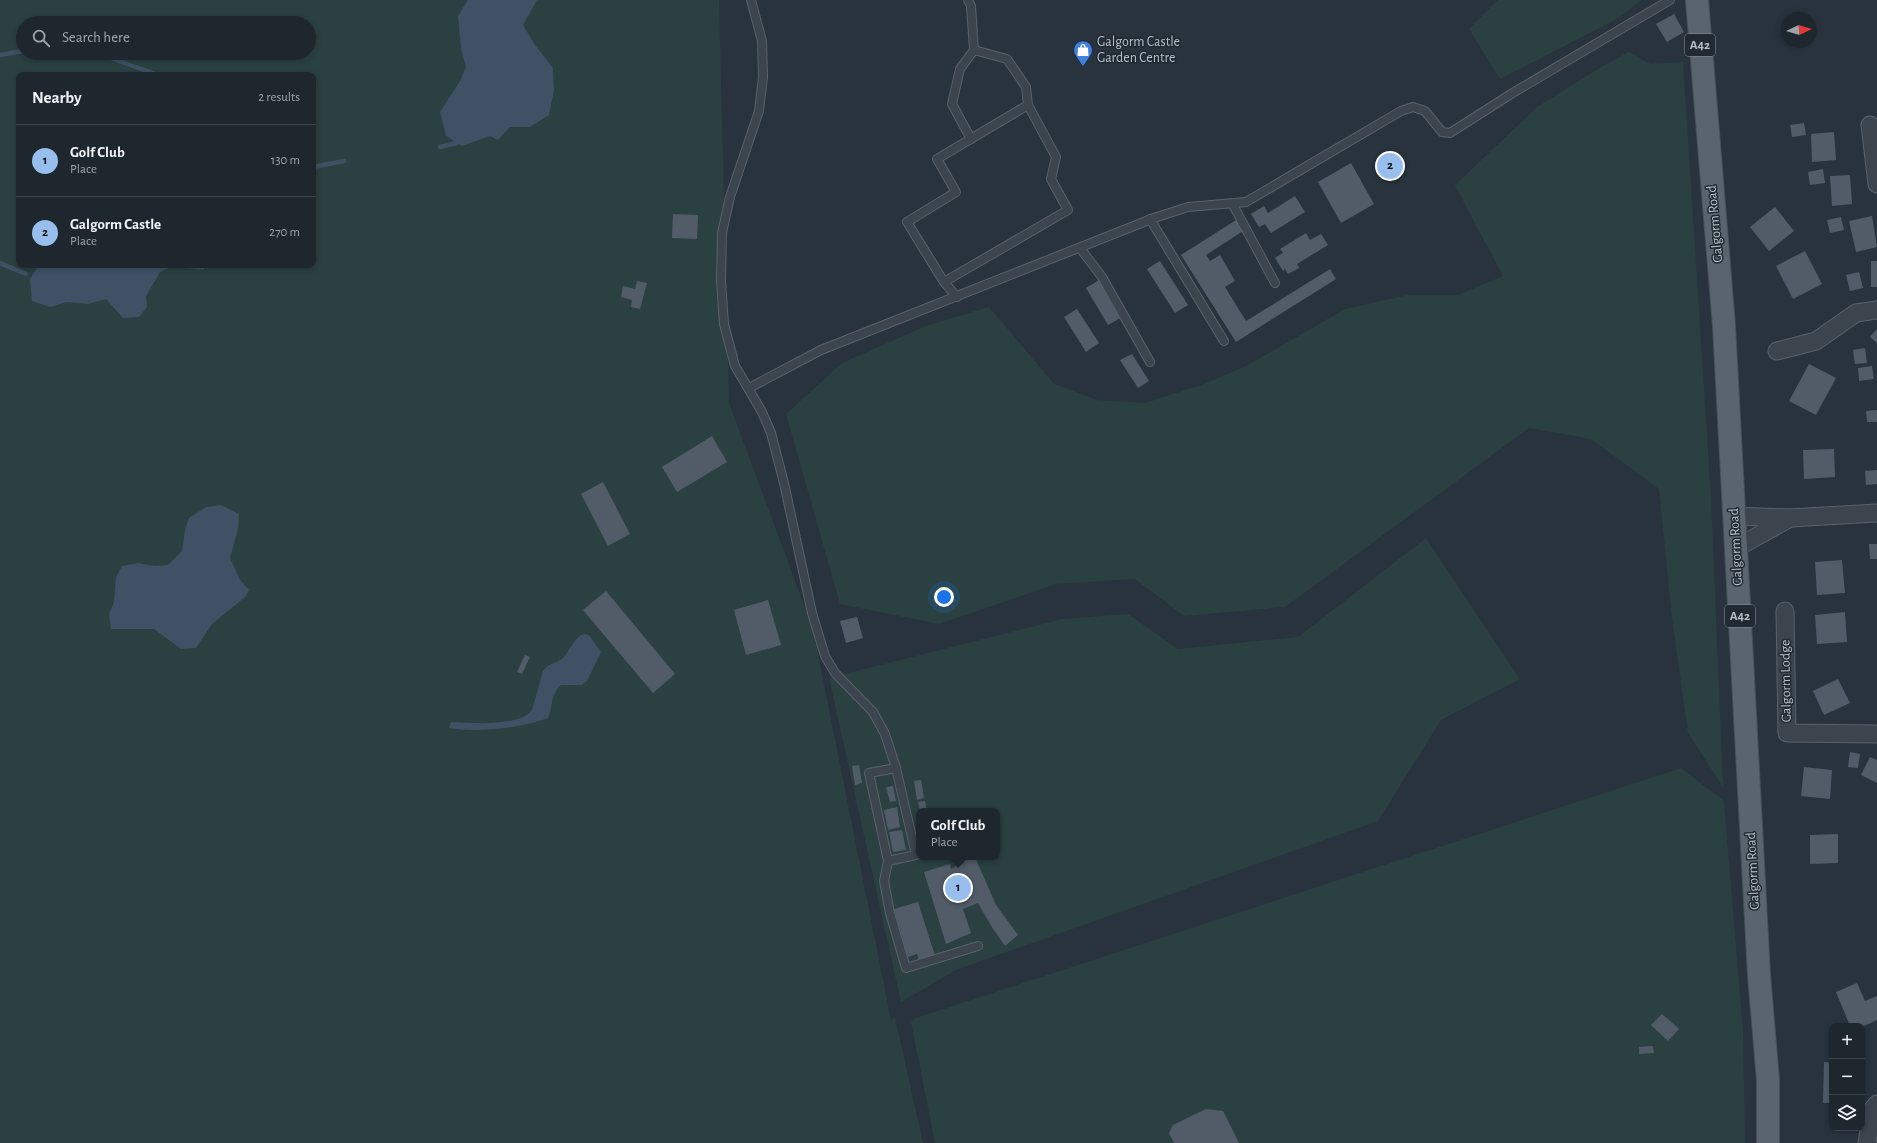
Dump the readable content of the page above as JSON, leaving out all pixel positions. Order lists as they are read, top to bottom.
{
  "streets": {
    "main road": ["A42", "Galgorm Road"],
    "street": ["Galgorm Lodge"]
  },
  "places": {
    "shop": ["Galgorm Castle Garden Centre"]
  },
  "north": "right",
  "page": {
    "search": "Search here",
    "heading": ["Nearby", "2 results"],
    "list": [
      {
        "mark": "1",
        "name": "Golf Club",
        "note": "Place",
        "value": "130 m"
      },
      {
        "mark": "2",
        "name": "Galgorm Castle",
        "note": "Place",
        "value": "270 m"
      }
    ],
    "pins": ["2", "1"],
    "popup": ["Golf Club", "Place"],
    "map_buttons": ["+", "−"]
  }
}
